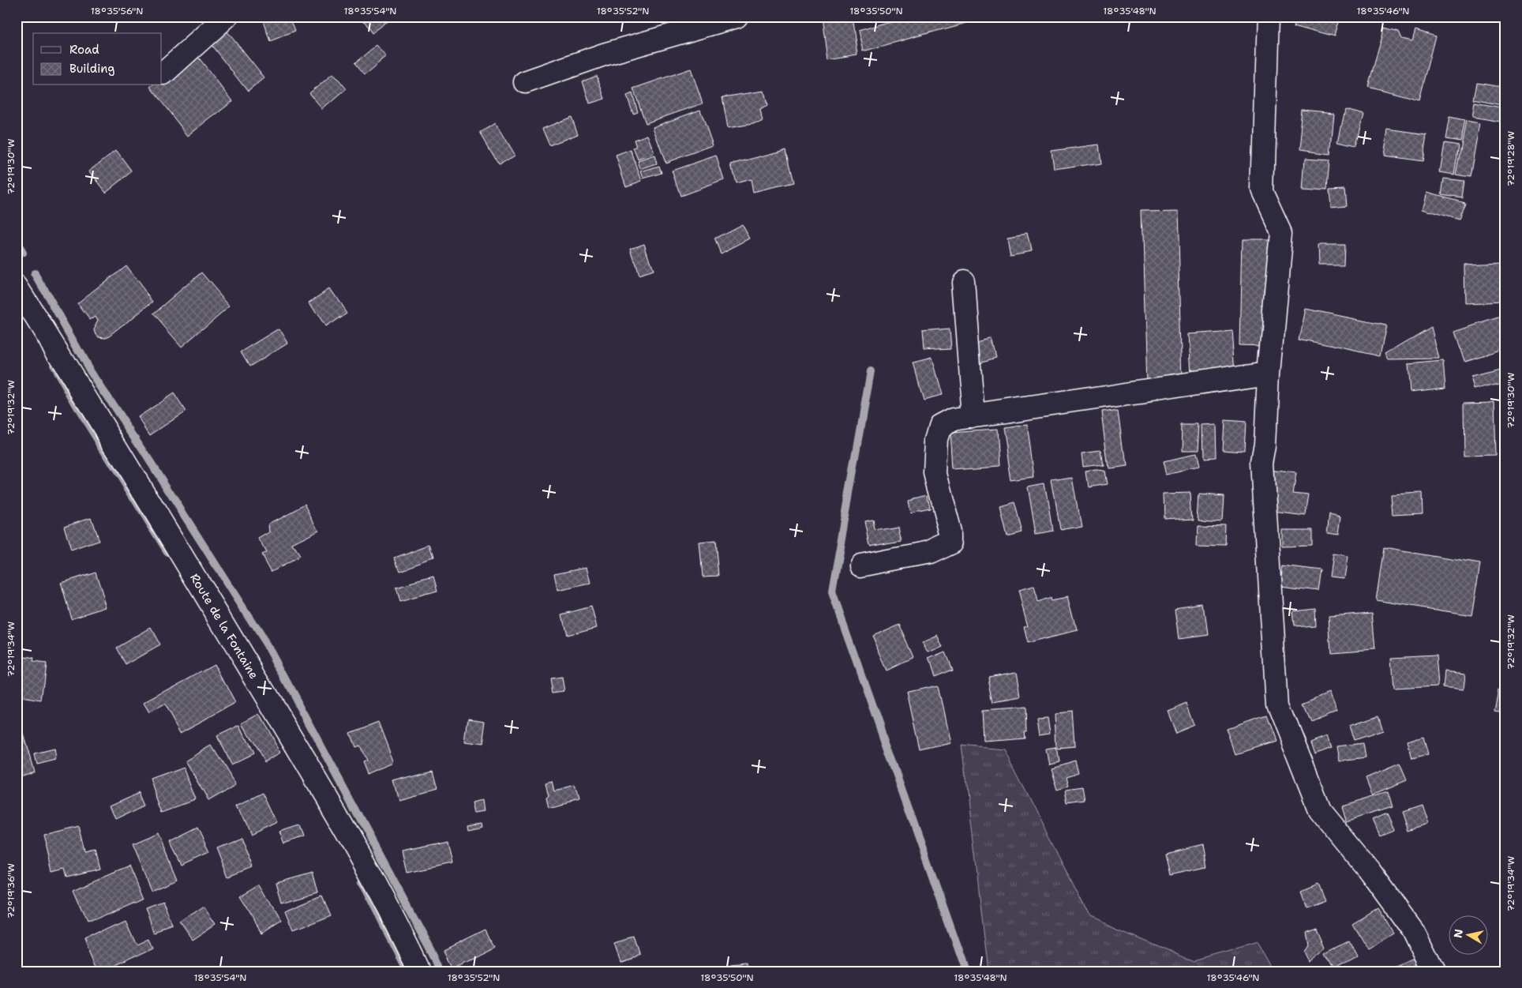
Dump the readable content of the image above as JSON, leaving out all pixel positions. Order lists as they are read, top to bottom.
{
  "streets": {
    "street": ["Route de la Fontaine"]
  },
  "legend": ["Road", "Building"],
  "north": "left",
  "coordinates": [
    "18°35'56\"N",
    "18°35'54\"N",
    "18°35'52\"N",
    "18°35'50\"N",
    "18°35'48\"N",
    "18°35'46\"N",
    "72°19'28\"W",
    "72°19'30\"W",
    "72°19'32\"W",
    "72°19'34\"W",
    "72°19'36\"W"
  ]
}
